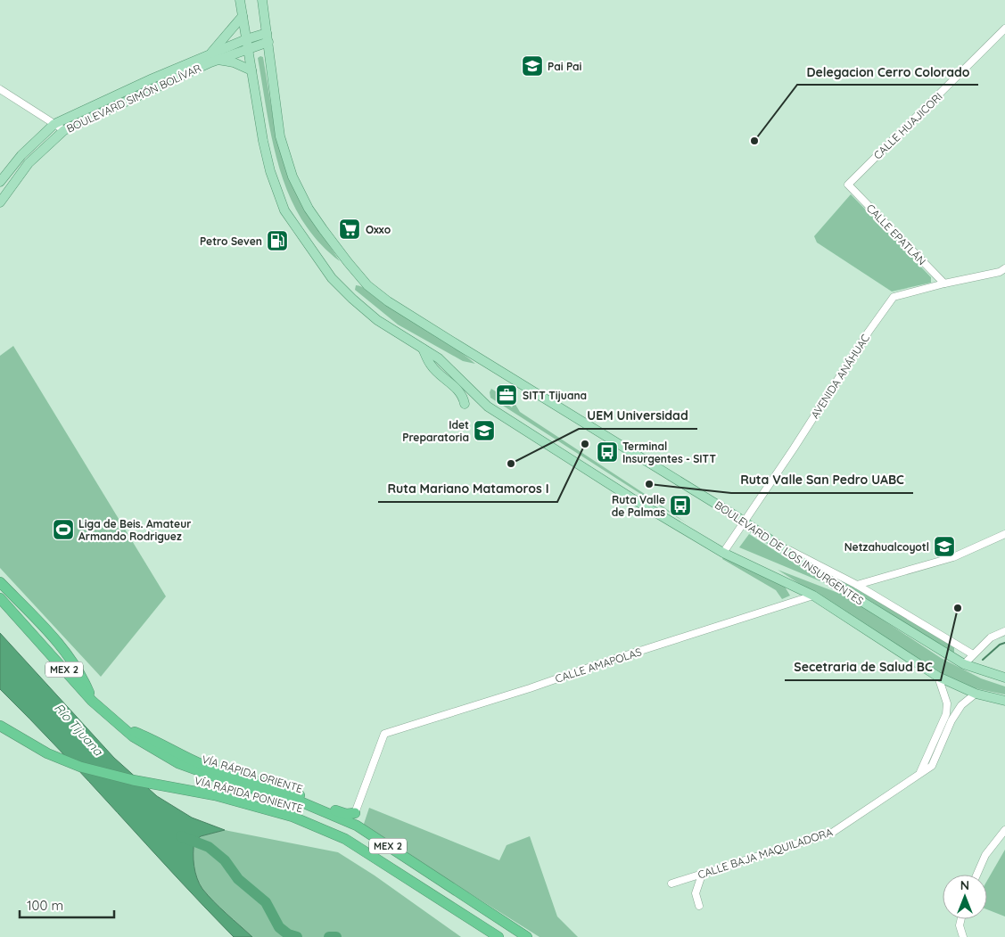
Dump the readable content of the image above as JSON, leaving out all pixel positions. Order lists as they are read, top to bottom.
{
  "streets": {
    "highway": ["MEX 2", "VÍA RÁPIDA ORIENTE", "VÍA RÁPIDA PONIENTE"],
    "main road": ["BOULEVARD SIMÓN BOLÍVAR", "BOULEVARD DE LOS INSURGENTES"],
    "street": [
      "CALLE HUAJICORI",
      "CALLE EPATLÁN",
      "AVENIDA ANÁHUAC",
      "CALLE AMAPOLAS",
      "CALLE BAJA MAQUILADORA"
    ]
  },
  "crossings": [
    ["BOULEVARD SIMÓN BOLÍVAR", "BOULEVARD DE LOS INSURGENTES"],
    ["CALLE HUAJICORI", "CALLE EPATLÁN"],
    ["CALLE EPATLÁN", "AVENIDA ANÁHUAC"],
    ["AVENIDA ANÁHUAC", "BOULEVARD DE LOS INSURGENTES"],
    ["BOULEVARD DE LOS INSURGENTES", "CALLE AMAPOLAS"],
    ["BOULEVARD DE LOS INSURGENTES", "CALLE BAJA MAQUILADORA"]
  ],
  "water": ["Río Tijuana"],
  "places": {
    "school or university": ["Pai Pai", "Idet Preparatoria", "Netzahualcoyotl"],
    "other": [
      "Delegacion Cerro Colorado",
      "Ruta Mariano Matamoros I",
      "UEM Universidad",
      "Ruta Valle San Pedro UABC",
      "Secetraria de Salud BC"
    ],
    "supermarket": ["Oxxo"],
    "fuel station": ["Petro Seven"],
    "office": ["SITT Tijuana"],
    "bus stop": ["Terminal Insurgentes - SITT", "Ruta Valle de Palmas"],
    "sports": ["Liga de Beis. Amateur Armando Rodriguez"]
  },
  "scale_bar": "100 m",
  "north": "top"
}
